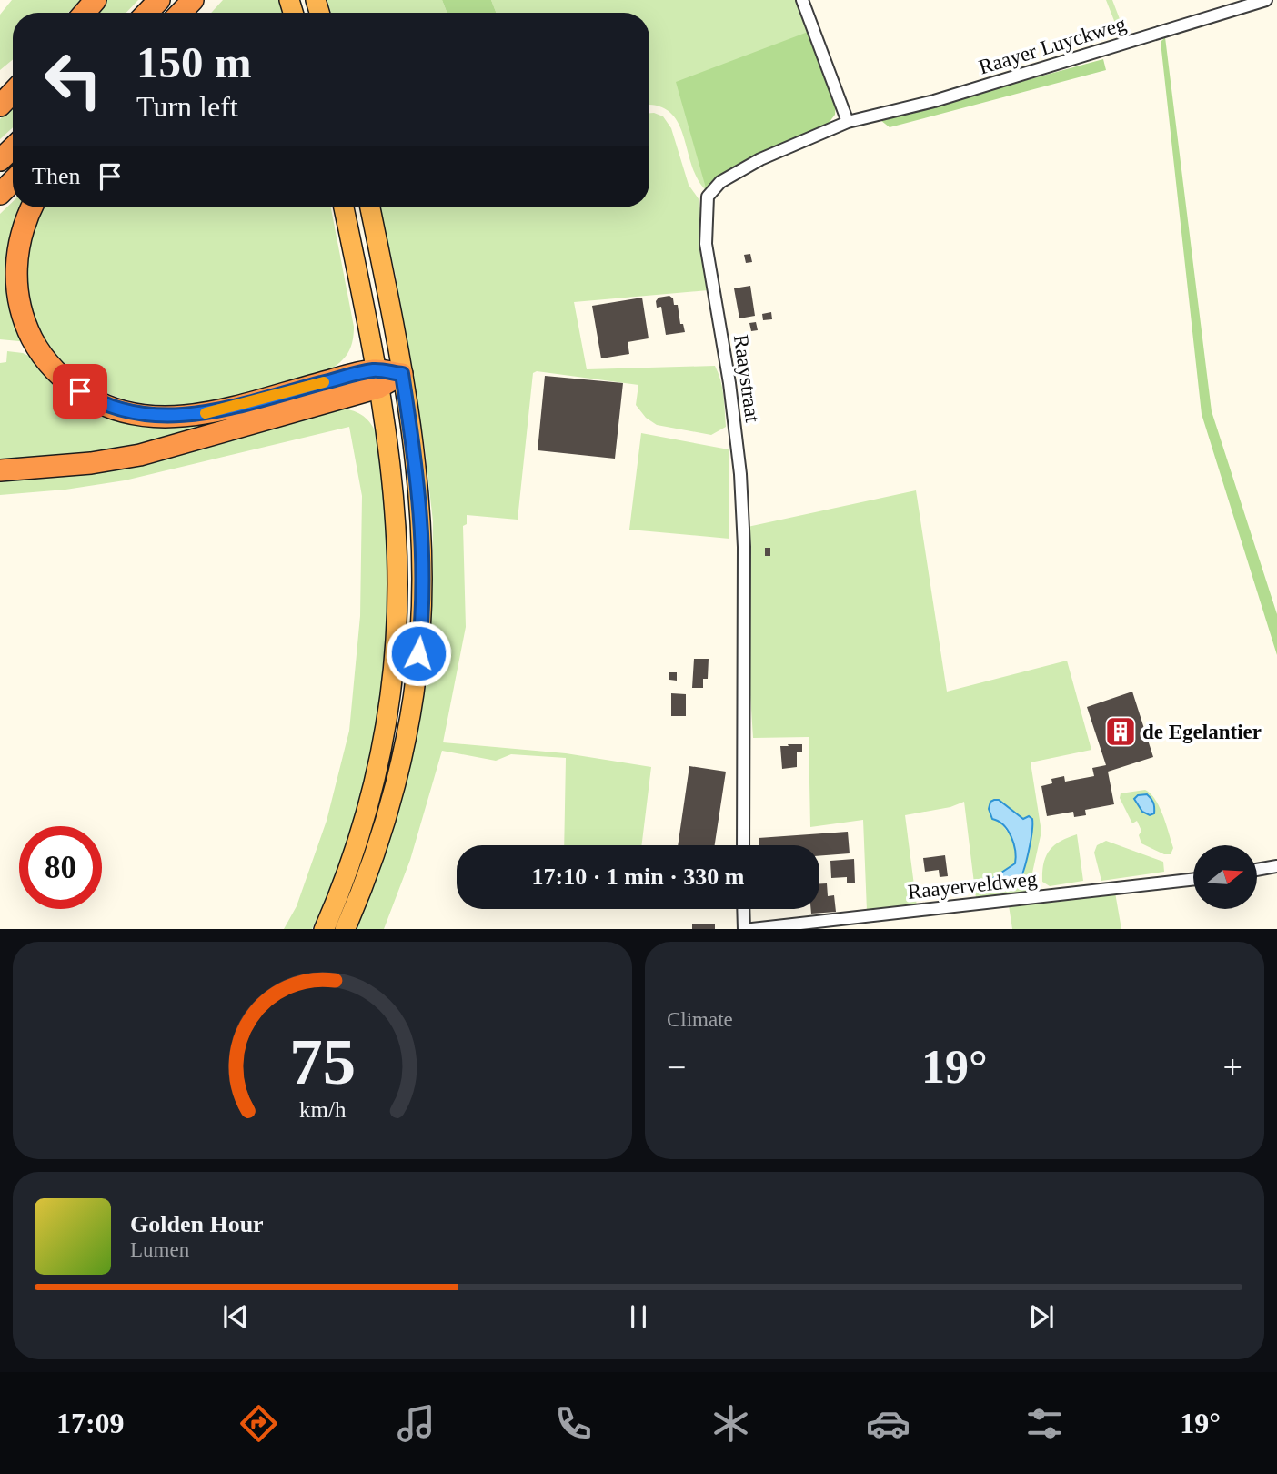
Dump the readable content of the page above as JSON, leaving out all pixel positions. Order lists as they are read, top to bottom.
{
  "streets": {
    "street": ["Raayer Luyckweg", "Raaystraat", "Raayerveldweg"]
  },
  "crossings": [
    ["Raayer Luyckweg", "Raaystraat"]
  ],
  "places": {
    "building": ["de Egelantier"]
  },
  "north": "right",
  "page": {
    "turn": ["150 m", "Turn left"],
    "then": "Then",
    "limit": "80",
    "trip": "17:10 · 1 min · 330 m",
    "tile": "Climate",
    "heat": ["−", "19°", "+"],
    "song": ["Golden Hour", "Lumen"],
    "tabs": ["17:09", "19°"],
    "gauge": ["75", "km/h"]
  }
}
